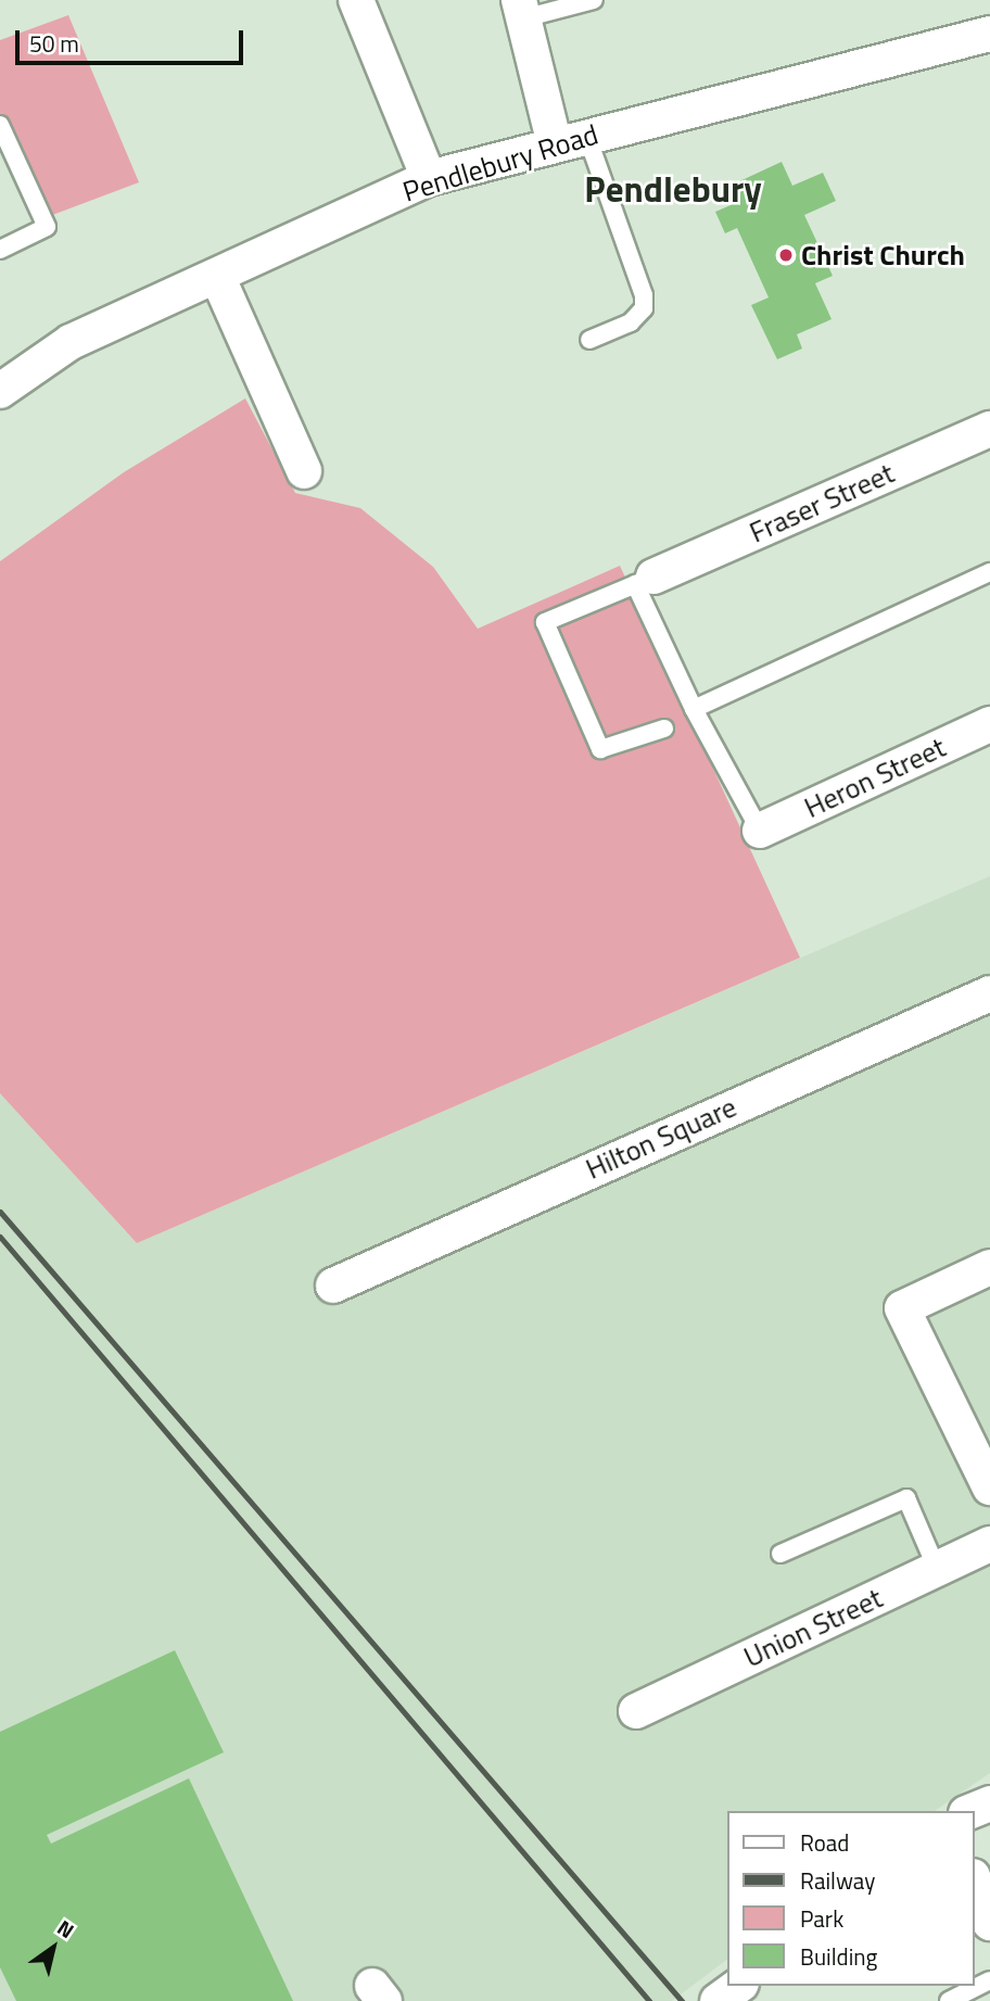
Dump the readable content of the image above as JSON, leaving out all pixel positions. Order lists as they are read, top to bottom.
{
  "streets": {
    "street": [
      "Pendlebury Road",
      "Fraser Street",
      "Heron Street",
      "Hilton Square",
      "Union Street"
    ]
  },
  "districts": ["Pendlebury"],
  "places": ["Christ Church"],
  "legend": [
    "Road",
    "Railway",
    "Park",
    "Building"
  ],
  "scale_bar": "50 m",
  "north": "top right"
}
